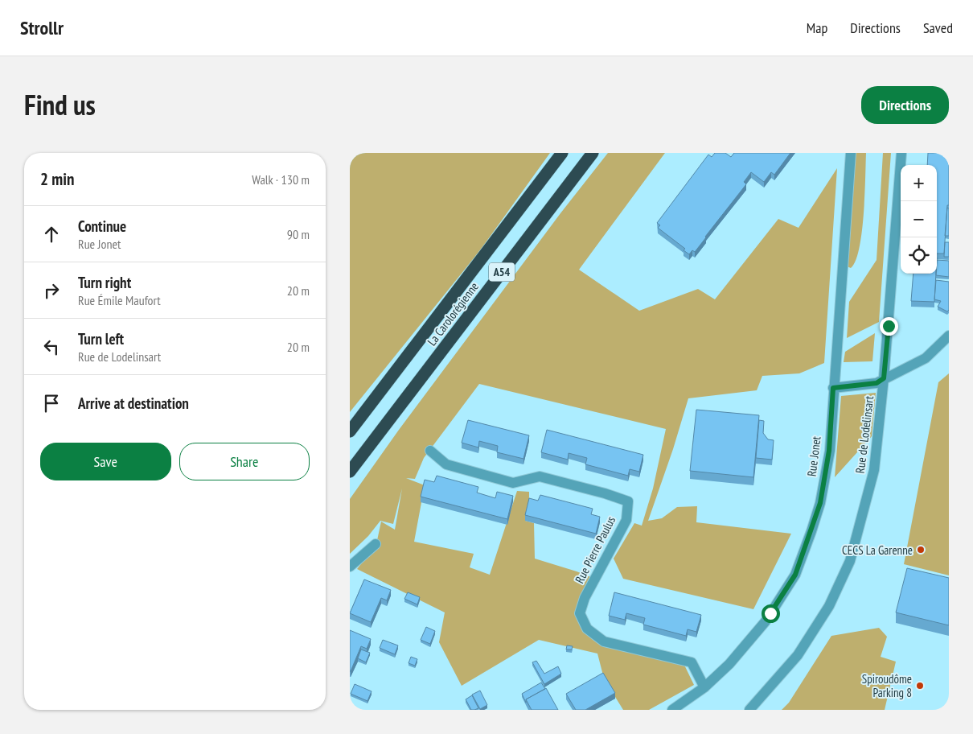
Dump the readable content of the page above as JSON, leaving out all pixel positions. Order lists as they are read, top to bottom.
{
  "streets": {
    "highway": ["A54", "La Carolorégienne"],
    "street": ["Rue de Lodelinsart", "Rue Jonet", "Rue Pierre Paulus"]
  },
  "crossings": [
    ["Rue Jonet", "Rue Pierre Paulus"]
  ],
  "places": ["CECS La Garenne", "Spiroudôme Parking 8"],
  "page": {
    "header": "Strollr",
    "nav": ["Map", "Directions", "Saved"],
    "title": "Find us",
    "buttons": [
      "Directions",
      ["Save", "Share"]
    ],
    "heading": ["2 min", "Walk · 130 m"],
    "map_buttons": ["+", "−"],
    "list": [
      ["Continue", "Rue Jonet", "90 m"],
      ["Turn right", "Rue Émile Maufort", "20 m"],
      ["Turn left", "Rue de Lodelinsart", "20 m"],
      "Arrive at destination"
    ]
  }
}
